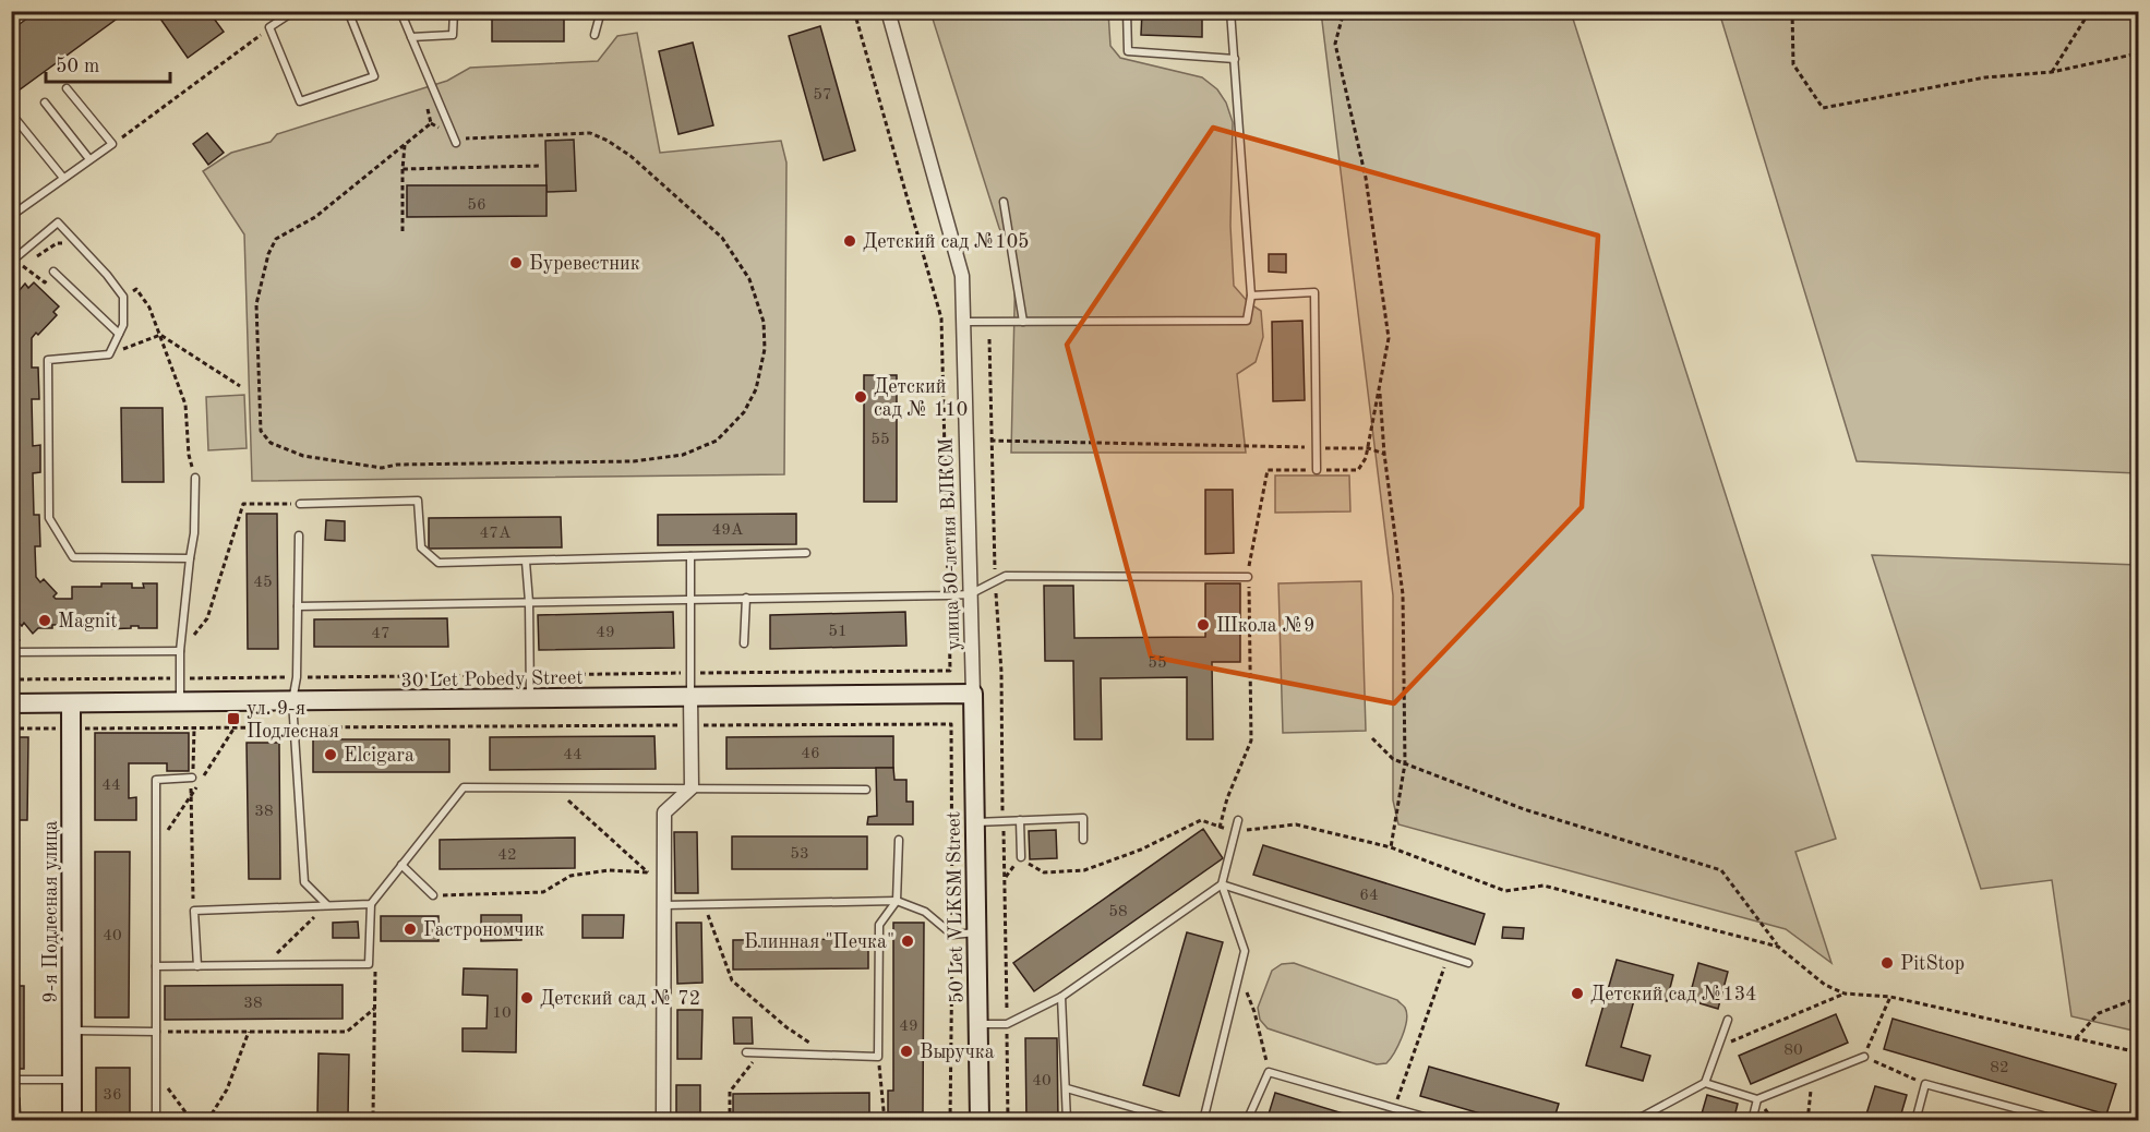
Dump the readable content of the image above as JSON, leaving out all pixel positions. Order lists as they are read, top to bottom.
{
  "streets": {
    "main road": ["30 Let Pobedy Street", "50 Let VLKSM Street", "9-я Подлесная улица"],
    "street": ["улица 50-летия ВЛКСМ"]
  },
  "crossings": [
    ["улица 50-летия ВЛКСМ", "30 Let Pobedy Street"],
    ["улица 50-летия ВЛКСМ", "50 Let VLKSM Street"],
    ["30 Let Pobedy Street", "50 Let VLKSM Street"],
    ["30 Let Pobedy Street", "9-я Подлесная улица"]
  ],
  "places": {
    "other": [
      "Детский сад №105",
      "Буревестник",
      "Детский сад № 110",
      "Magnit",
      "Школа №9",
      "Elcigara",
      "Гастрономчик",
      "Блинная \"Печка\"",
      "PitStop",
      "Детский сад №134",
      "Детский сад № 72",
      "Выручка"
    ],
    "transit": ["ул. 9-я Подлесная"]
  },
  "house_numbers": [
    "57",
    "56",
    "55",
    "49А",
    "47А",
    "45",
    "51",
    "49",
    "47",
    "55",
    "46",
    "44",
    "44",
    "38",
    "53",
    "42",
    "64",
    "58",
    "40",
    "38",
    "10",
    "49",
    "80",
    "82",
    "40",
    "36"
  ],
  "scale_bar": "50 m"
}
